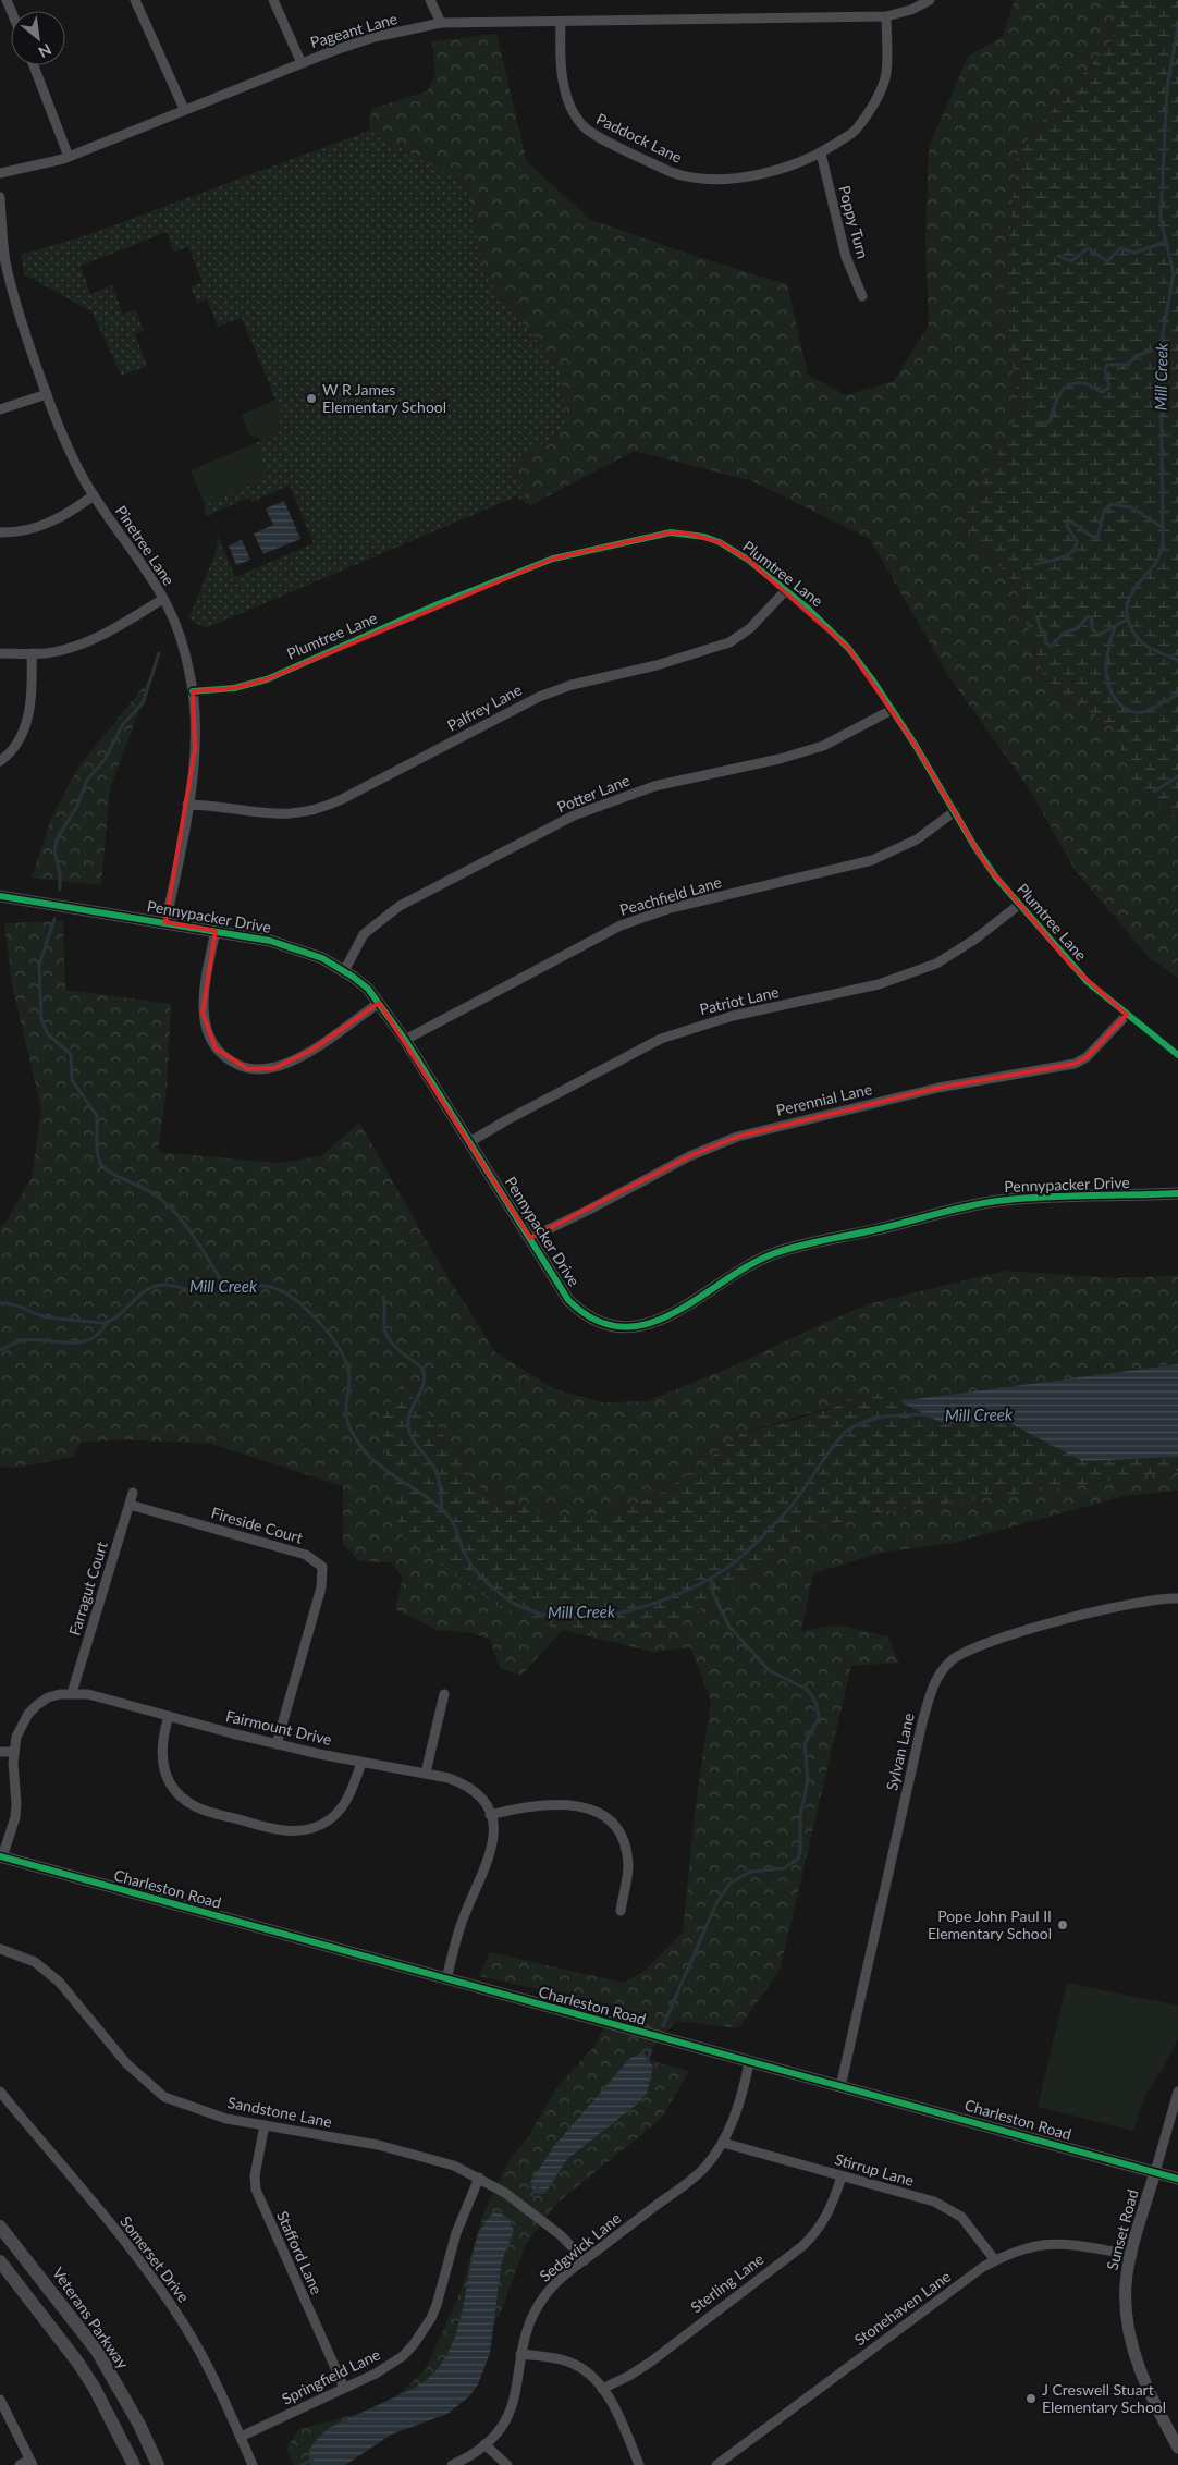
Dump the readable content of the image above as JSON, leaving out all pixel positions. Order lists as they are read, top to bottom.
{
  "streets": {
    "main road": ["Veterans Parkway"],
    "street": [
      "Pageant Lane",
      "Paddock Lane",
      "Poppy Turn",
      "Pinetree Lane",
      "Plumtree Lane",
      "Palfrey Lane",
      "Potter Lane",
      "Peachfield Lane",
      "Pennypacker Drive",
      "Patriot Lane",
      "Perennial Lane",
      "Fireside Court",
      "Farragut Court",
      "Fairmount Drive",
      "Sylvan Lane",
      "Charleston Road",
      "Sandstone Lane",
      "Stirrup Lane",
      "Sunset Road",
      "Sedgwick Lane",
      "Stafford Lane",
      "Somerset Drive",
      "Sterling Lane",
      "Stonehaven Lane",
      "Springfield Lane"
    ]
  },
  "crossings": [
    ["Pageant Lane", "Paddock Lane"],
    ["Paddock Lane", "Poppy Turn"],
    ["Pinetree Lane", "Plumtree Lane"],
    ["Pinetree Lane", "Palfrey Lane"],
    ["Pinetree Lane", "Pennypacker Drive"],
    ["Plumtree Lane", "Palfrey Lane"],
    ["Plumtree Lane", "Potter Lane"],
    ["Plumtree Lane", "Peachfield Lane"],
    ["Plumtree Lane", "Patriot Lane"],
    ["Plumtree Lane", "Perennial Lane"],
    ["Potter Lane", "Pennypacker Drive"],
    ["Peachfield Lane", "Pennypacker Drive"],
    ["Pennypacker Drive", "Patriot Lane"],
    ["Pennypacker Drive", "Perennial Lane"],
    ["Fireside Court", "Farragut Court"],
    ["Fireside Court", "Fairmount Drive"],
    ["Farragut Court", "Fairmount Drive"],
    ["Fairmount Drive", "Charleston Road"],
    ["Sylvan Lane", "Charleston Road"],
    ["Charleston Road", "Sunset Road"],
    ["Charleston Road", "Sedgwick Lane"],
    ["Sandstone Lane", "Sedgwick Lane"],
    ["Sandstone Lane", "Stafford Lane"],
    ["Sandstone Lane", "Springfield Lane"],
    ["Stirrup Lane", "Sedgwick Lane"],
    ["Stirrup Lane", "Sterling Lane"],
    ["Stirrup Lane", "Stonehaven Lane"],
    ["Sunset Road", "Stonehaven Lane"],
    ["Stafford Lane", "Springfield Lane"],
    ["Somerset Drive", "Springfield Lane"]
  ],
  "water": ["Mill Creek"],
  "places": ["W R James Elementary School", "Pope John Paul II Elementary School", "J Creswell Stuart Elementary School"],
  "north": "bottom right"
}
